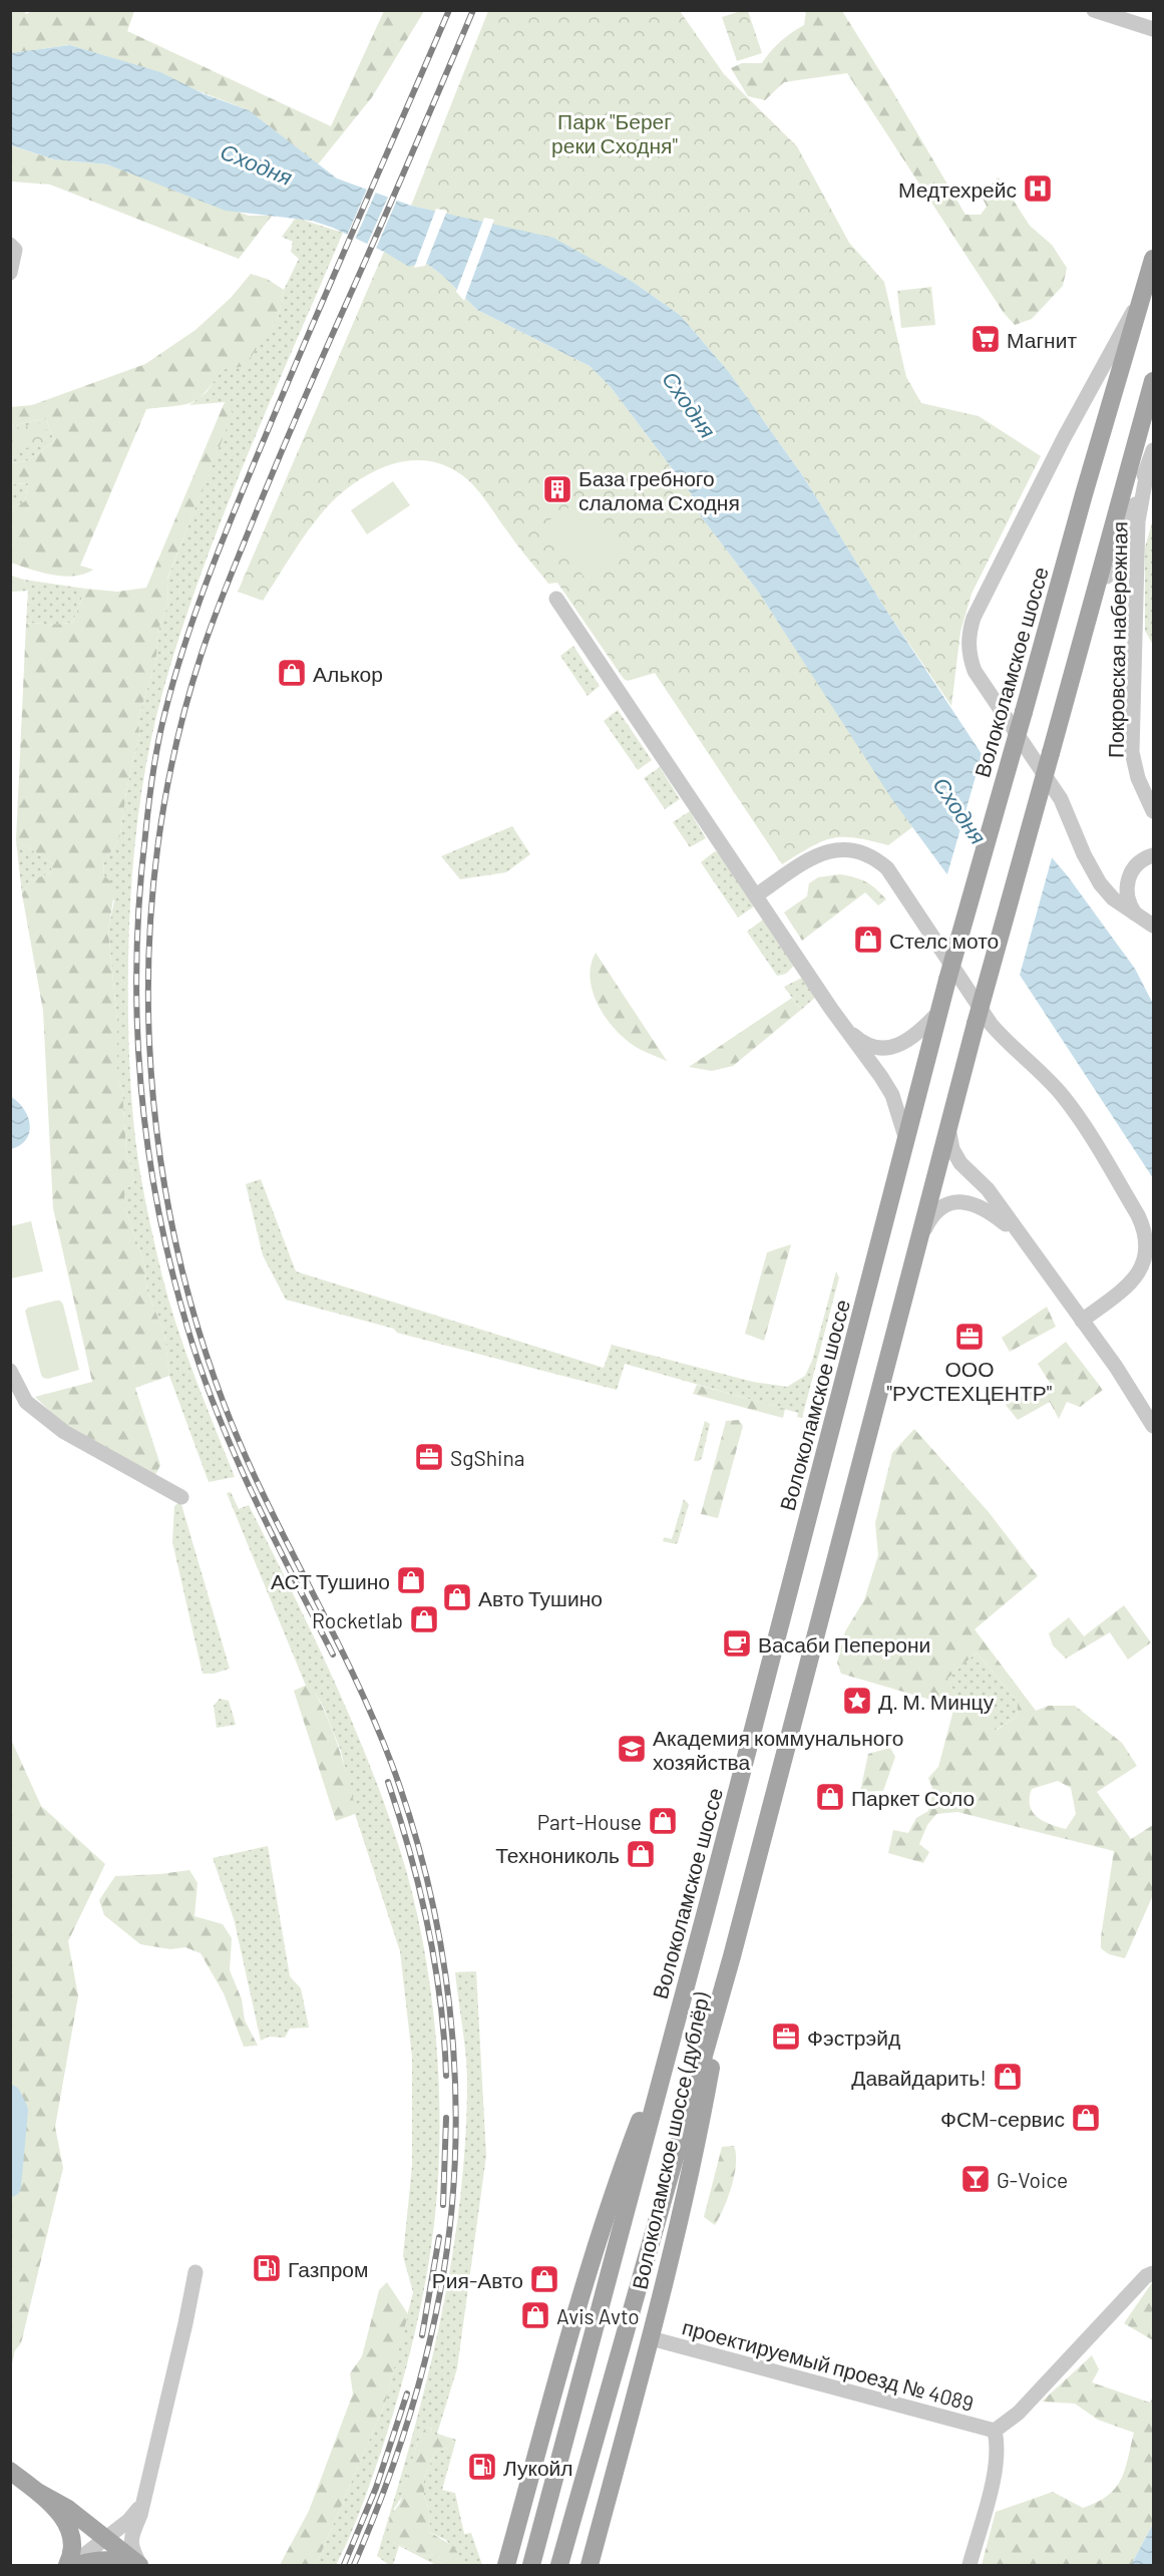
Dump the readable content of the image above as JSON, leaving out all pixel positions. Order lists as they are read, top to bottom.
{
  "streets": {
    "main road": ["Волоколамское шоссе", "Волоколамское шоссе (дублёр)"],
    "street": ["Покровская набережная", "проектируемый проезд № 4089"]
  },
  "crossings": [
    ["Волоколамское шоссе", "Волоколамское шоссе (дублёр)"],
    ["Волоколамское шоссе (дублёр)", "проектируемый проезд № 4089"]
  ],
  "water": ["Сходня"],
  "parks": ["Парк \"Берег реки Сходня\""],
  "places": {
    "hospital": ["Медтехрейс"],
    "supermarket": ["Магнит"],
    "building": ["База гребного слалома Сходня"],
    "shop": [
      "Алькор",
      "Стелс мото",
      "АСТ Тушино",
      "Авто Тушино",
      "Rocketlab",
      "Паркет Соло",
      "Part-House",
      "Технониколь",
      "Давайдарить!",
      "ФСМ-сервис",
      "Рия-Авто",
      "Avis Avto"
    ],
    "office": ["ООО \"РУСТЕХЦЕНТР\"", "SgShina", "Фэстрэйд"],
    "cafe": ["Васаби Пеперони"],
    "place": ["Д. М. Минцу"],
    "school or university": ["Академия коммунального хозяйства"],
    "bar": ["G-Voice"],
    "fuel station": ["Газпром", "Лукойл"]
  }
}
